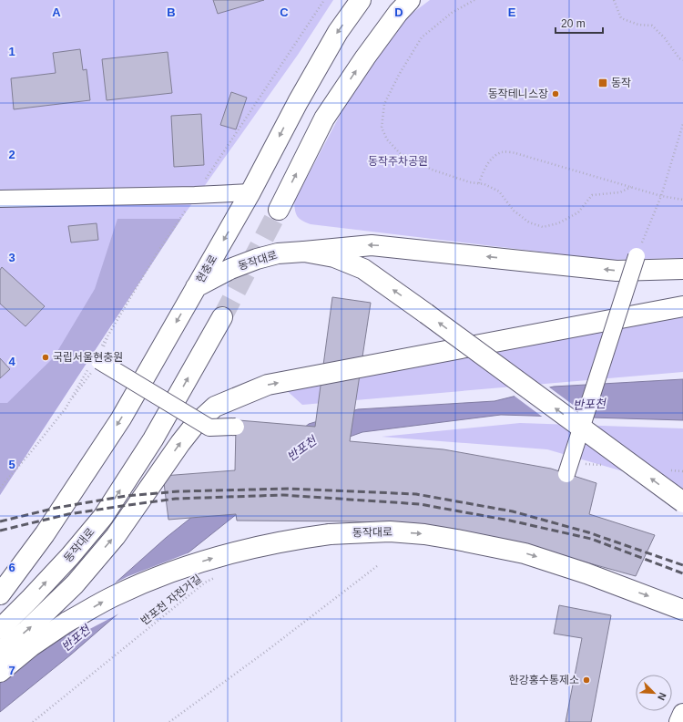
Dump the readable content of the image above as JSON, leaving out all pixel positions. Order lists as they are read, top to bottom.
{
  "streets": {
    "main road": ["동작대로", "현충로"],
    "path": ["반포천 자전거길"]
  },
  "crossings": [
    ["동작대로", "현충로"]
  ],
  "water": ["반포천"],
  "parks": ["동작주차공원"],
  "places": {
    "transit": ["동작"],
    "other": ["동작테니스장", "국립서울현충원", "한강홍수통제소"]
  },
  "scale_bar": "20 m",
  "north": "bottom right",
  "grid": {
    "columns": [
      "A",
      "B",
      "C",
      "D",
      "E"
    ],
    "rows": [
      "1",
      "2",
      "3",
      "4",
      "5",
      "6",
      "7"
    ]
  }
}
